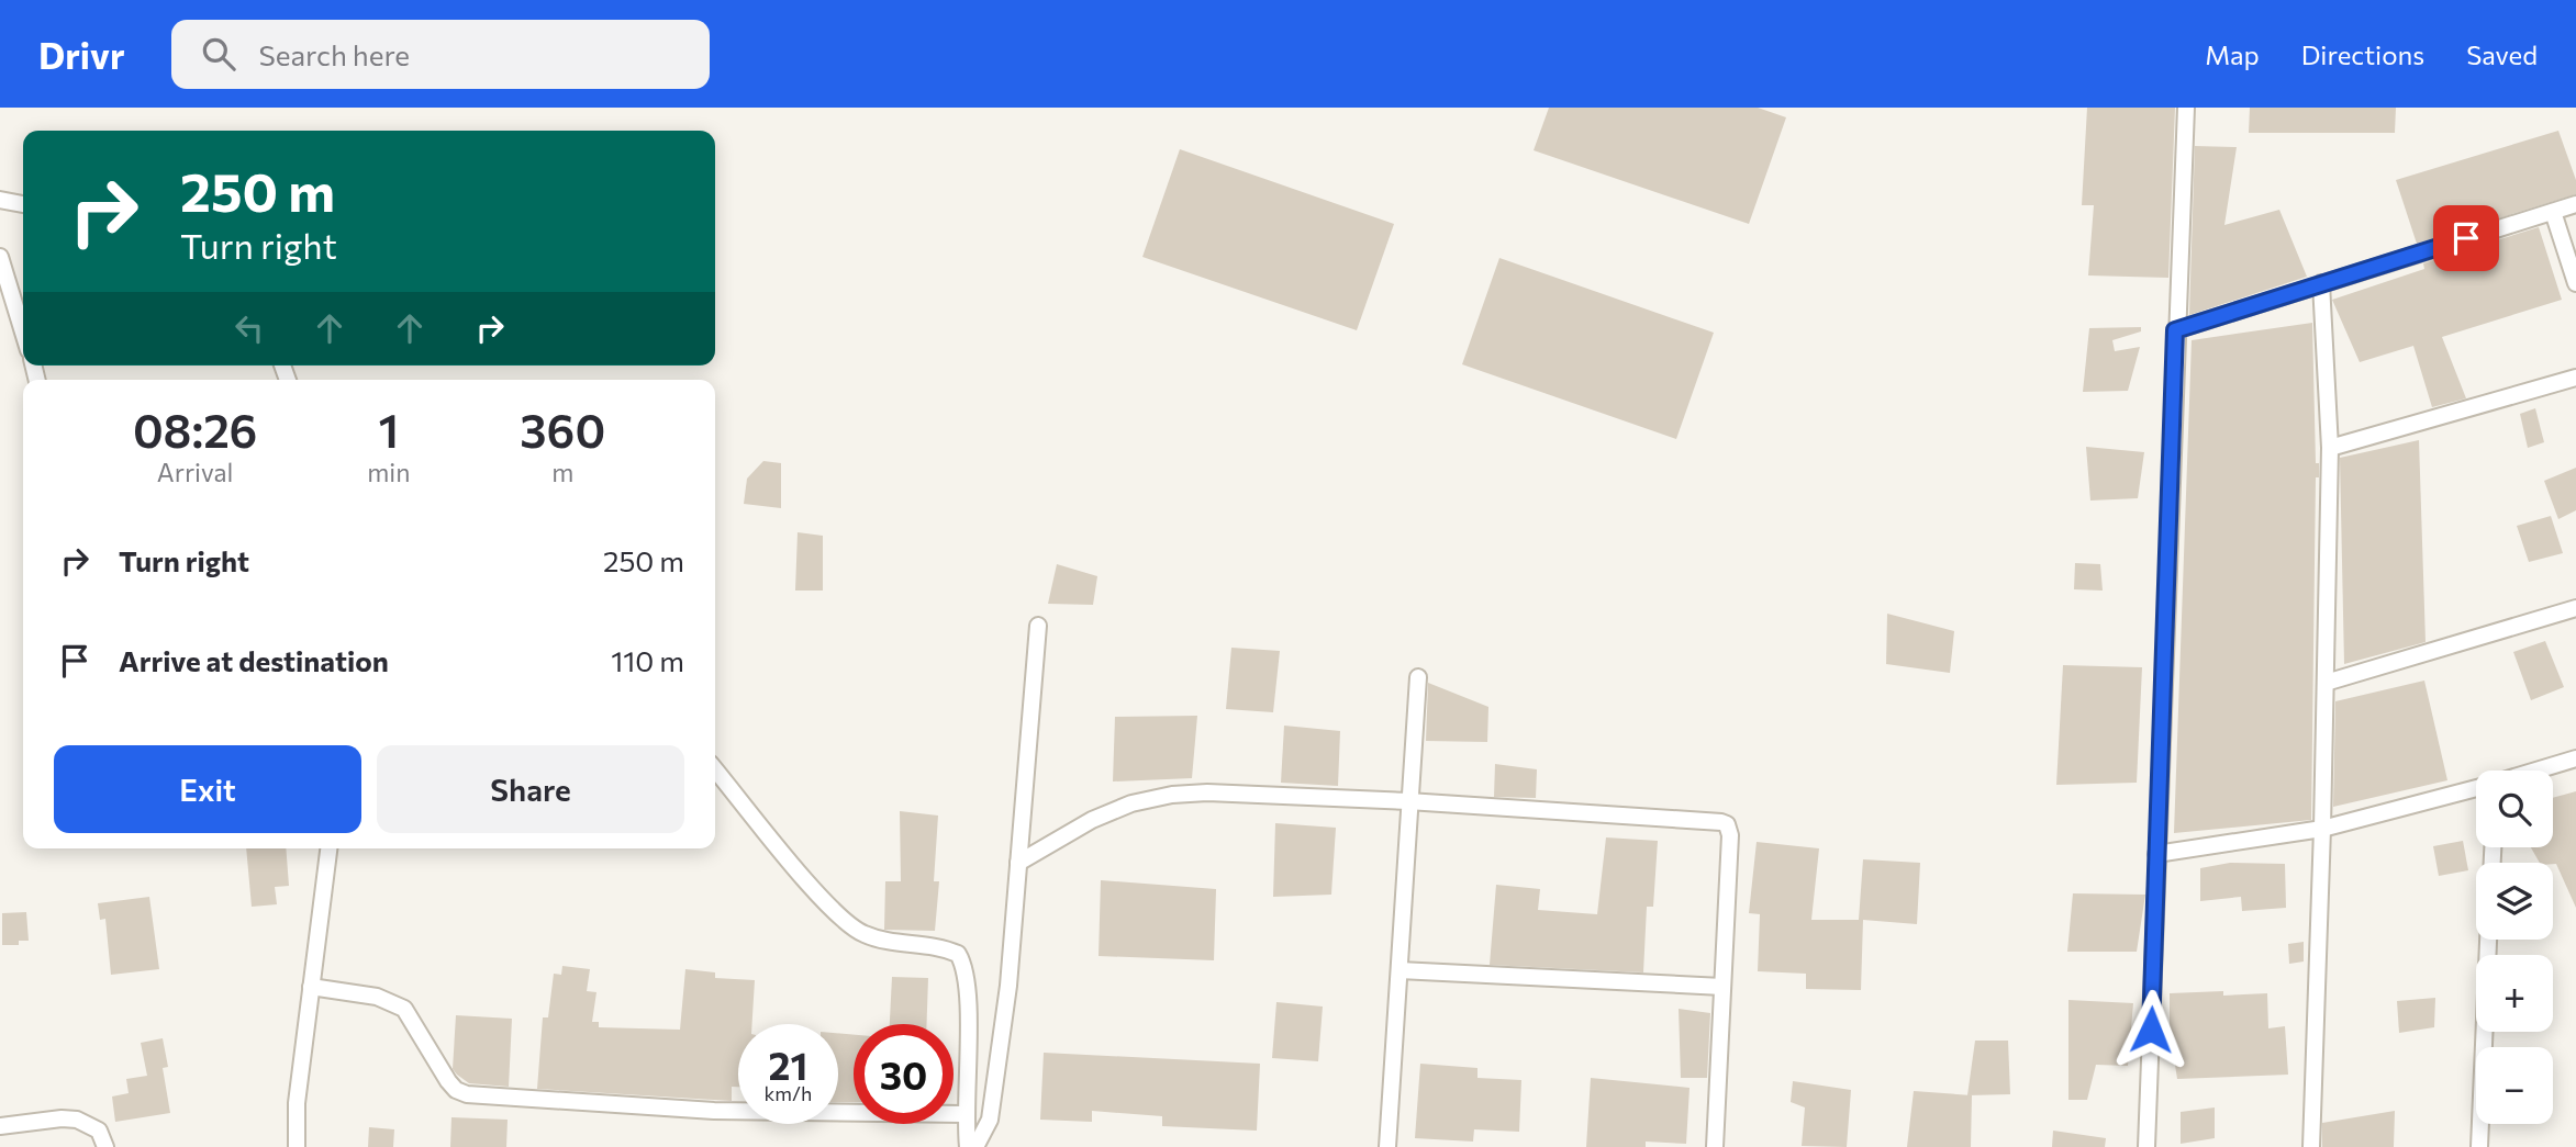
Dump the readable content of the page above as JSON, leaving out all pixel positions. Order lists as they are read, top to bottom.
{
  "page": {
    "header": "Drivr",
    "search": "Search here",
    "nav": ["Map", "Directions", "Saved"],
    "turn": ["250 m", "Turn right"],
    "eta": [
      "08:26",
      "Arrival",
      "1",
      "min",
      "360",
      "m"
    ],
    "list": [
      {
        "name": "Turn right",
        "value": "250 m"
      },
      {
        "name": "Arrive at destination",
        "value": "110 m"
      }
    ],
    "buttons": ["Exit", "Share"],
    "map_buttons": ["+", "−"],
    "speed": "21 km/h",
    "limit": "30"
  }
}
